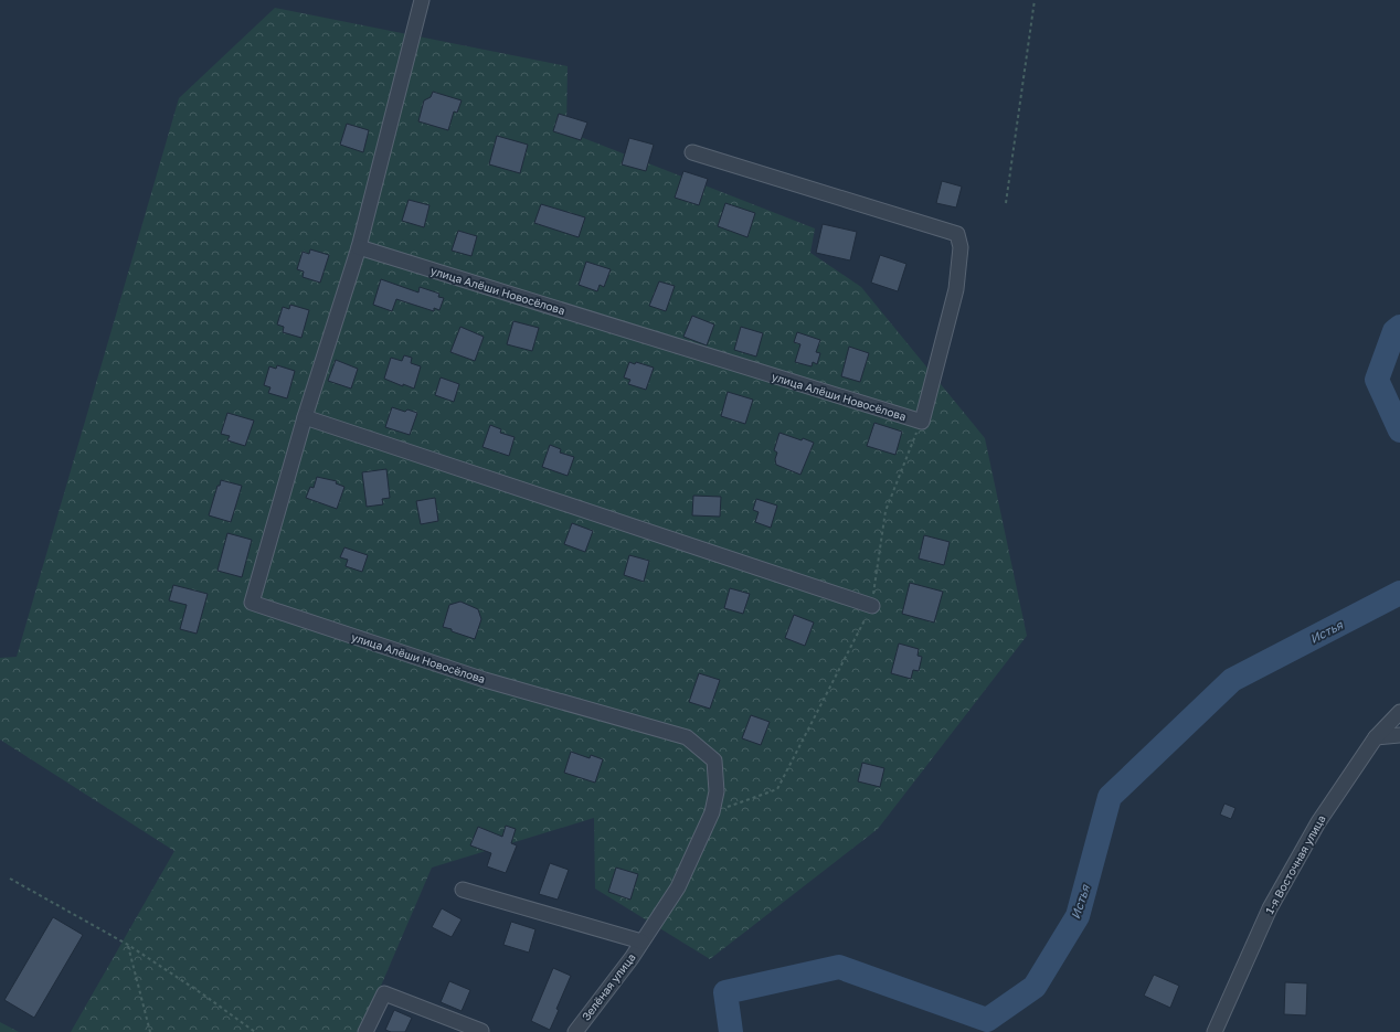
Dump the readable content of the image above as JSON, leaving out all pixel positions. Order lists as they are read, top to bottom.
{
  "streets": {
    "street": ["улица Алёши Новосёлова", "1-я Восточная улица", "Зелёная улица"]
  },
  "crossings": [
    ["улица Алёши Новосёлова", "Зелёная улица"]
  ],
  "water": ["Истья"]
}
